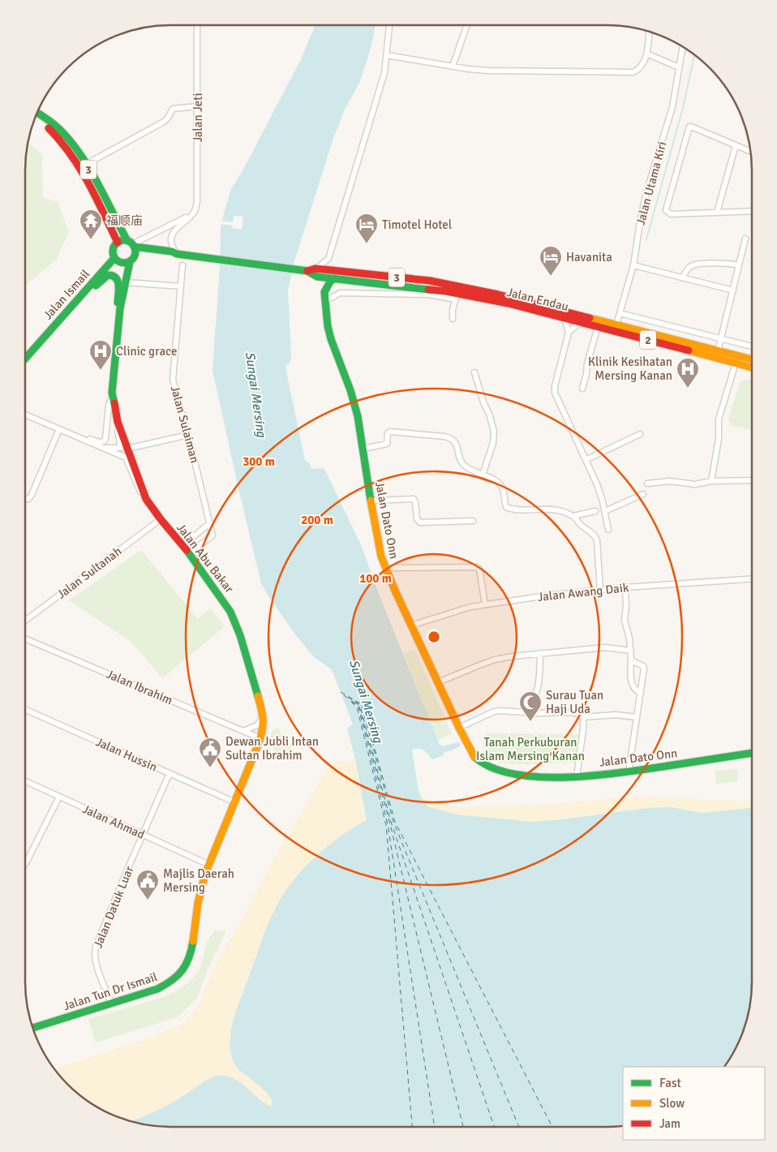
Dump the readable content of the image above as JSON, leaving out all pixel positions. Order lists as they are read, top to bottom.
{
  "streets": {
    "main road": [
      "3",
      "Jalan Ismail",
      "Jalan Endau",
      "2",
      "Jalan Dato Onn",
      "Jalan Abu Bakar",
      "Jalan Tun Dr Ismail"
    ],
    "street": [
      "Jalan Jeti",
      "Jalan Utama Kiri",
      "Jalan Sulaiman",
      "Jalan Sultanah",
      "Jalan Awang Daik",
      "Jalan Ibrahim",
      "Jalan Hussin",
      "Jalan Ahmad",
      "Jalan Datuk Luar"
    ]
  },
  "crossings": [
    ["3", "Jalan Ismail"],
    ["3", "Jalan Endau"],
    ["3", "Jalan Abu Bakar"],
    ["Jalan Utama Kiri", "Jalan Endau"],
    ["Jalan Ismail", "Jalan Endau"],
    ["Jalan Ismail", "Jalan Abu Bakar"],
    ["Jalan Endau", "Jalan Dato Onn"],
    ["Jalan Endau", "Jalan Abu Bakar"],
    ["Jalan Sulaiman", "Jalan Abu Bakar"],
    ["Jalan Dato Onn", "Jalan Awang Daik"],
    ["Jalan Abu Bakar", "Jalan Sultanah"],
    ["Jalan Abu Bakar", "Jalan Ibrahim"],
    ["Jalan Abu Bakar", "Jalan Hussin"],
    ["Jalan Abu Bakar", "Jalan Ahmad"],
    ["Jalan Abu Bakar", "Jalan Tun Dr Ismail"],
    ["Jalan Hussin", "Jalan Datuk Luar"],
    ["Jalan Ahmad", "Jalan Datuk Luar"],
    ["Jalan Ahmad", "Jalan Tun Dr Ismail"],
    ["Jalan Datuk Luar", "Jalan Tun Dr Ismail"]
  ],
  "water": ["Sungai Mersing"],
  "parks": ["Tanah Perkuburan Islam Mersing Kanan"],
  "places": {
    "temple": ["福顺庙"],
    "hotel": ["Timotel Hotel", "Havanita"],
    "hospital": ["Clinic grace", "Klinik Kesihatan Mersing Kanan"],
    "mosque": ["Surau Tuan Haji Uda"],
    "public building": ["Dewan Jubli Intan Sultan Ibrahim", "Majlis Daerah Mersing"]
  },
  "legend": ["Fast", "Slow", "Jam"],
  "rings": ["300 m", "200 m", "100 m"]
}
